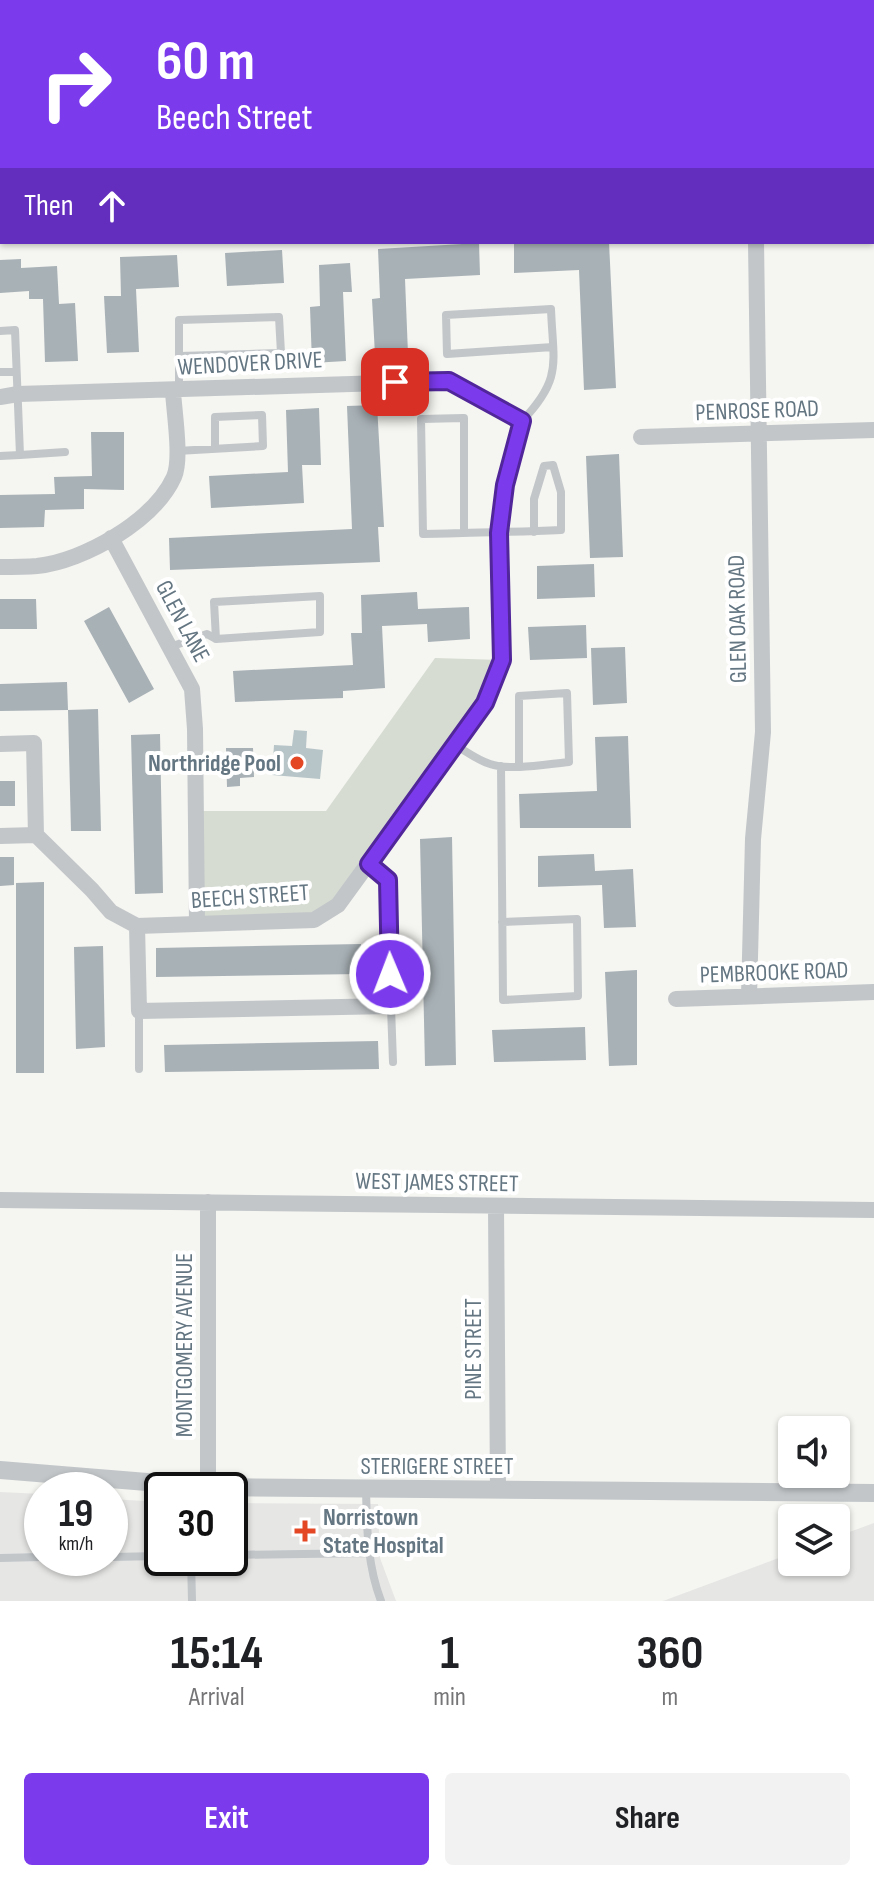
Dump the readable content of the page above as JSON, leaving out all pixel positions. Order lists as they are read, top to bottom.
{
  "streets": {
    "street": [
      "WENDOVER DRIVE",
      "PENROSE ROAD",
      "GLEN OAK ROAD",
      "GLEN LANE",
      "BEECH STREET",
      "PEMBROOKE ROAD",
      "WEST JAMES STREET",
      "MONTGOMERY AVENUE",
      "PINE STREET",
      "STERIGERE STREET"
    ]
  },
  "crossings": [
    ["PENROSE ROAD", "GLEN OAK ROAD"],
    ["GLEN OAK ROAD", "PEMBROOKE ROAD"],
    ["GLEN LANE", "BEECH STREET"],
    ["WEST JAMES STREET", "MONTGOMERY AVENUE"],
    ["WEST JAMES STREET", "PINE STREET"],
    ["PINE STREET", "STERIGERE STREET"]
  ],
  "places": {
    "other": ["Northridge Pool"],
    "health": ["Norristown State Hospital"]
  },
  "page": {
    "turn": ["60 m", "Beech Street"],
    "then": "Then",
    "speed": "19 km/h",
    "limit": "30",
    "eta": [
      "15:14",
      "Arrival",
      "1",
      "min",
      "360",
      "m"
    ],
    "buttons": ["Exit", "Share"]
  }
}
